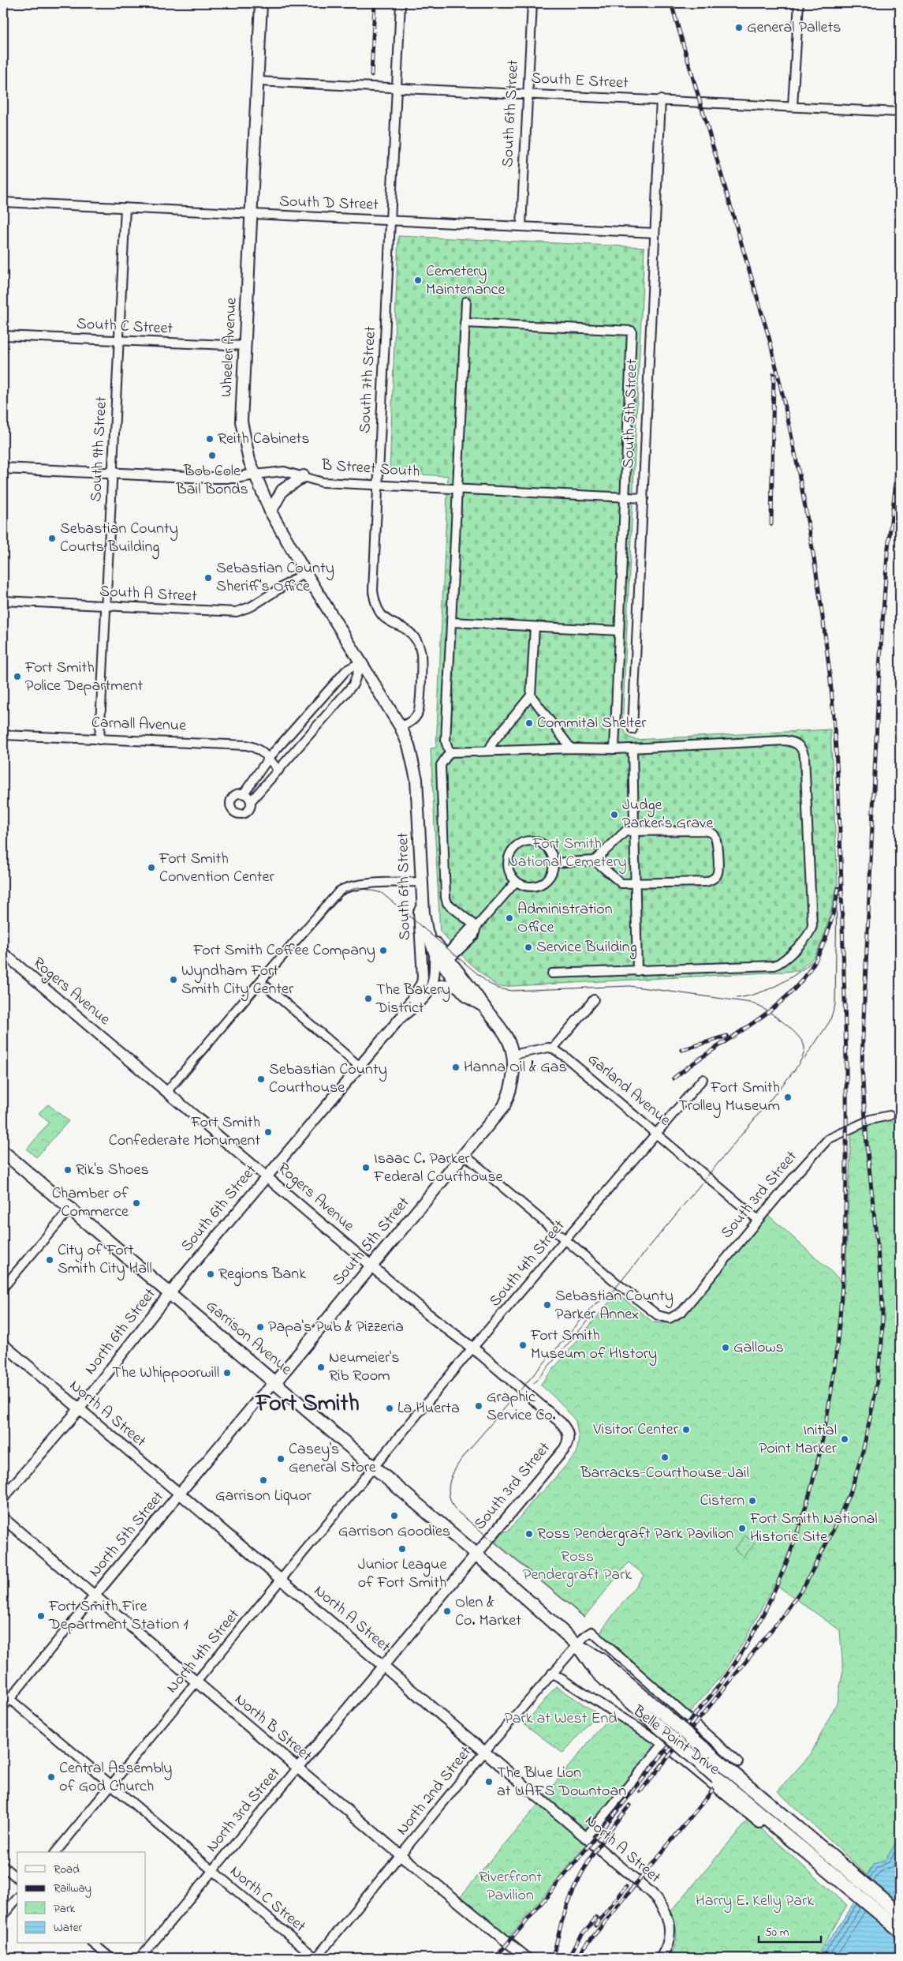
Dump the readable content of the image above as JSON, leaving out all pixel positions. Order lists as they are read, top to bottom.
{
  "streets": {
    "highway": ["Garrison Avenue"],
    "main road": ["South 6th Street", "Wheeler Avenue", "South 5th Street"],
    "street": [
      "South E Street",
      "South D Street",
      "South C Street",
      "South 7th Street",
      "South 9th Street",
      "B Street South",
      "South A Street",
      "Carnall Avenue",
      "Rogers Avenue",
      "Garland Avenue",
      "South 3rd Street",
      "South 4th Street",
      "North 6th Street",
      "North A Street",
      "North 5th Street",
      "North 4th Street",
      "North B Street",
      "Belle Point Drive",
      "North 2nd Street",
      "North 3rd Street",
      "North C Street"
    ]
  },
  "crossings": [
    ["South E Street", "South 6th Street"],
    ["South E Street", "Wheeler Avenue"],
    ["South E Street", "South 7th Street"],
    ["South E Street", "South 5th Street"],
    ["South 6th Street", "South D Street"],
    ["South 6th Street", "South 7th Street"],
    ["South 6th Street", "Rogers Avenue"],
    ["South 6th Street", "North 6th Street"],
    ["South 6th Street", "Garrison Avenue"],
    ["South D Street", "Wheeler Avenue"],
    ["South D Street", "South 7th Street"],
    ["South D Street", "South 5th Street"],
    ["South D Street", "South 9th Street"],
    ["South C Street", "Wheeler Avenue"],
    ["South C Street", "South 9th Street"],
    ["Wheeler Avenue", "B Street South"],
    ["Wheeler Avenue", "South A Street"],
    ["South 7th Street", "B Street South"],
    ["South 5th Street", "B Street South"],
    ["South 5th Street", "Rogers Avenue"],
    ["South 5th Street", "Garrison Avenue"],
    ["South 5th Street", "North 5th Street"],
    ["South 9th Street", "B Street South"],
    ["South 9th Street", "South A Street"],
    ["South 9th Street", "Carnall Avenue"],
    ["Rogers Avenue", "South 3rd Street"],
    ["Rogers Avenue", "South 4th Street"],
    ["Garland Avenue", "South 3rd Street"],
    ["Garland Avenue", "South 4th Street"],
    ["South 3rd Street", "South 4th Street"],
    ["South 3rd Street", "Garrison Avenue"],
    ["South 3rd Street", "North 3rd Street"],
    ["South 4th Street", "Garrison Avenue"],
    ["South 4th Street", "North 4th Street"],
    ["North 6th Street", "Garrison Avenue"],
    ["North 6th Street", "North A Street"],
    ["Garrison Avenue", "North 5th Street"],
    ["Garrison Avenue", "North 4th Street"],
    ["Garrison Avenue", "North 2nd Street"],
    ["Garrison Avenue", "North 3rd Street"],
    ["North A Street", "North 5th Street"],
    ["North A Street", "North 4th Street"],
    ["North A Street", "North 2nd Street"],
    ["North A Street", "North 3rd Street"],
    ["North 5th Street", "North B Street"],
    ["North 5th Street", "North C Street"],
    ["North 4th Street", "North B Street"],
    ["North 4th Street", "North C Street"],
    ["North B Street", "North 2nd Street"],
    ["North B Street", "North 3rd Street"],
    ["Belle Point Drive", "North 2nd Street"],
    ["North 2nd Street", "North C Street"],
    ["North 3rd Street", "North C Street"]
  ],
  "districts": ["Fort Smith"],
  "parks": [
    "Fort Smith National Cemetery",
    "Ross Pendergraft Park",
    "Park at West End",
    "Riverfront Pavilion",
    "Harry E. Kelly Park"
  ],
  "places": [
    "General Pallets",
    "Cemetery Maintenance",
    "Reith Cabinets",
    "Bob Cole Bail Bonds",
    "Sebastian County Courts Building",
    "Sebastian County Sheriff's Office",
    "Fort Smith Police Department",
    "Commital Shelter",
    "Judge Parker's Grave",
    "Fort Smith Convention Center",
    "Administration Office",
    "Service Building",
    "Fort Smith Coffee Company",
    "Wyndham Fort Smith City Center",
    "The Bakery District",
    "Hanna Oil & Gas",
    "Sebastian County Courthouse",
    "Fort Smith Trolley Museum",
    "Fort Smith Confederate Monument",
    "Isaac C. Parker Federal Courthouse",
    "Rik's Shoes",
    "Chamber of Commerce",
    "City of Fort Smith City Hall",
    "Regions Bank",
    "Sebastian County Parker Annex",
    "Papa's Pub & Pizzeria",
    "Fort Smith Museum of HIstory",
    "Gallows",
    "Neumeier's Rib Room",
    "The Whippoorwill",
    "Graphic Service Co.",
    "La Huerta",
    "Visitor Center",
    "Initial Point Marker",
    "Barracks-Courthouse-Jail",
    "Casey's General Store",
    "Garrison Liquor",
    "Cistern",
    "Garrison Goodies",
    "Fort Smith National Historic Site",
    "Ross Pendergraft Park Pavilion",
    "Junior League of Fort Smith",
    "Olen & Co. Market",
    "Fort Smith Fire Department Station 1",
    "Central Assembly of God Church",
    "The Blue Lion at UAFS Downtoan"
  ],
  "legend": [
    "Road",
    "Railway",
    "Park",
    "Water"
  ],
  "scale_bar": "50 m"
}
